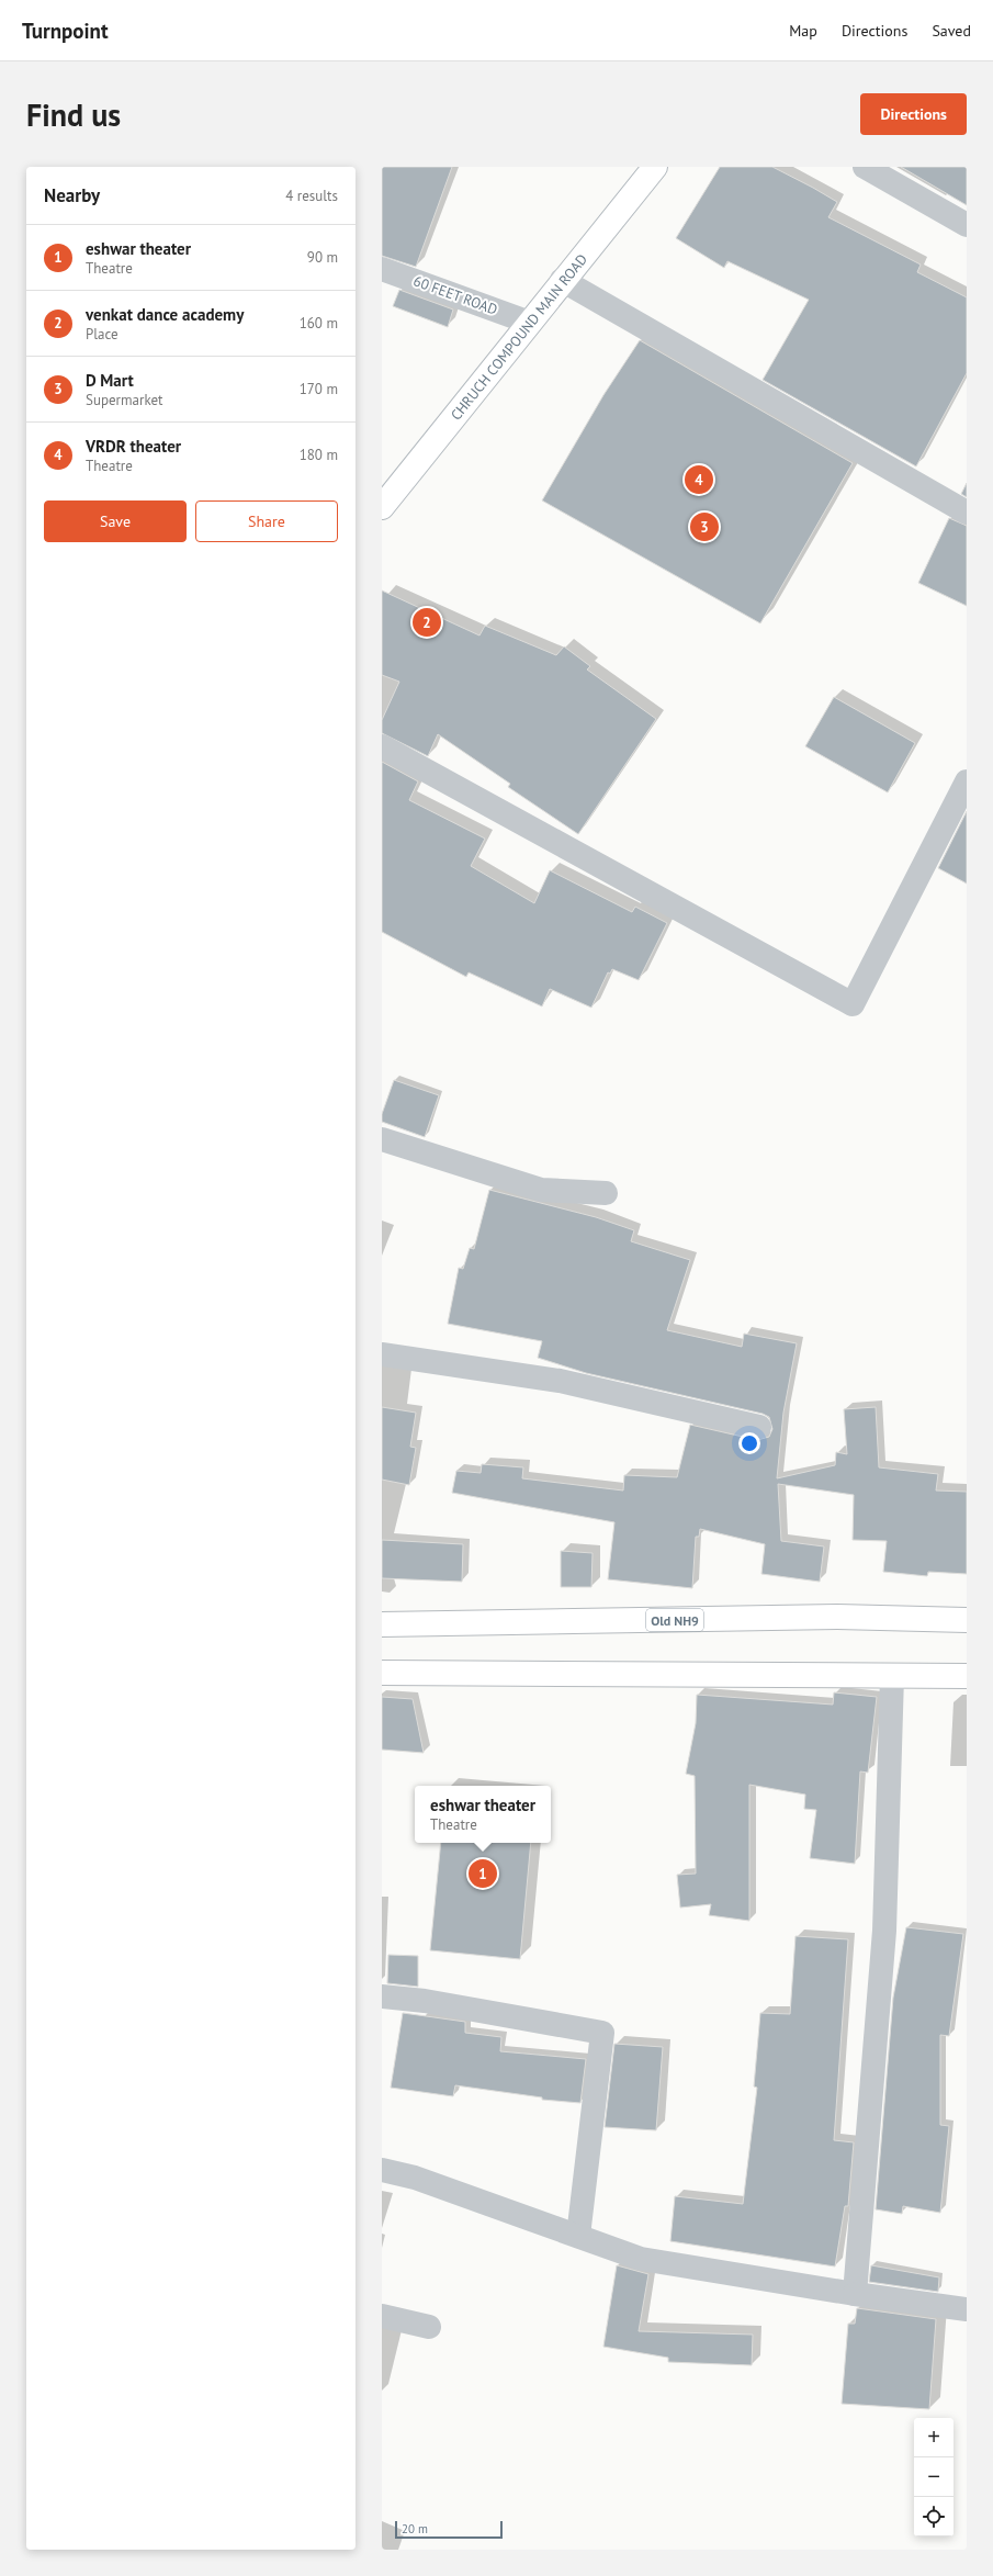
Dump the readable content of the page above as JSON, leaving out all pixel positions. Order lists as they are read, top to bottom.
{
  "streets": {
    "main road": ["CHRUCH COMPOUND MAIN ROAD", "Old NH9"],
    "street": ["60 FEET ROAD"]
  },
  "crossings": [
    ["60 FEET ROAD", "CHRUCH COMPOUND MAIN ROAD"]
  ],
  "scale_bar": "20 m",
  "page": {
    "header": "Turnpoint",
    "nav": ["Map", "Directions", "Saved"],
    "buttons": [
      "Directions",
      ["Save", "Share"]
    ],
    "title": "Find us",
    "heading": ["Nearby", "4 results"],
    "list": [
      {
        "mark": "1",
        "name": "eshwar theater",
        "note": "Theatre",
        "value": "90 m"
      },
      {
        "mark": "2",
        "name": "venkat dance academy",
        "note": "Place",
        "value": "160 m"
      },
      {
        "mark": "3",
        "name": "D Mart",
        "note": "Supermarket",
        "value": "170 m"
      },
      {
        "mark": "4",
        "name": "VRDR theater",
        "note": "Theatre",
        "value": "180 m"
      }
    ],
    "pins": [
      "4",
      "3",
      "2",
      "1"
    ],
    "popup": ["eshwar theater", "Theatre"],
    "map_buttons": ["+", "−"],
    "scale": "20 m"
  }
}
